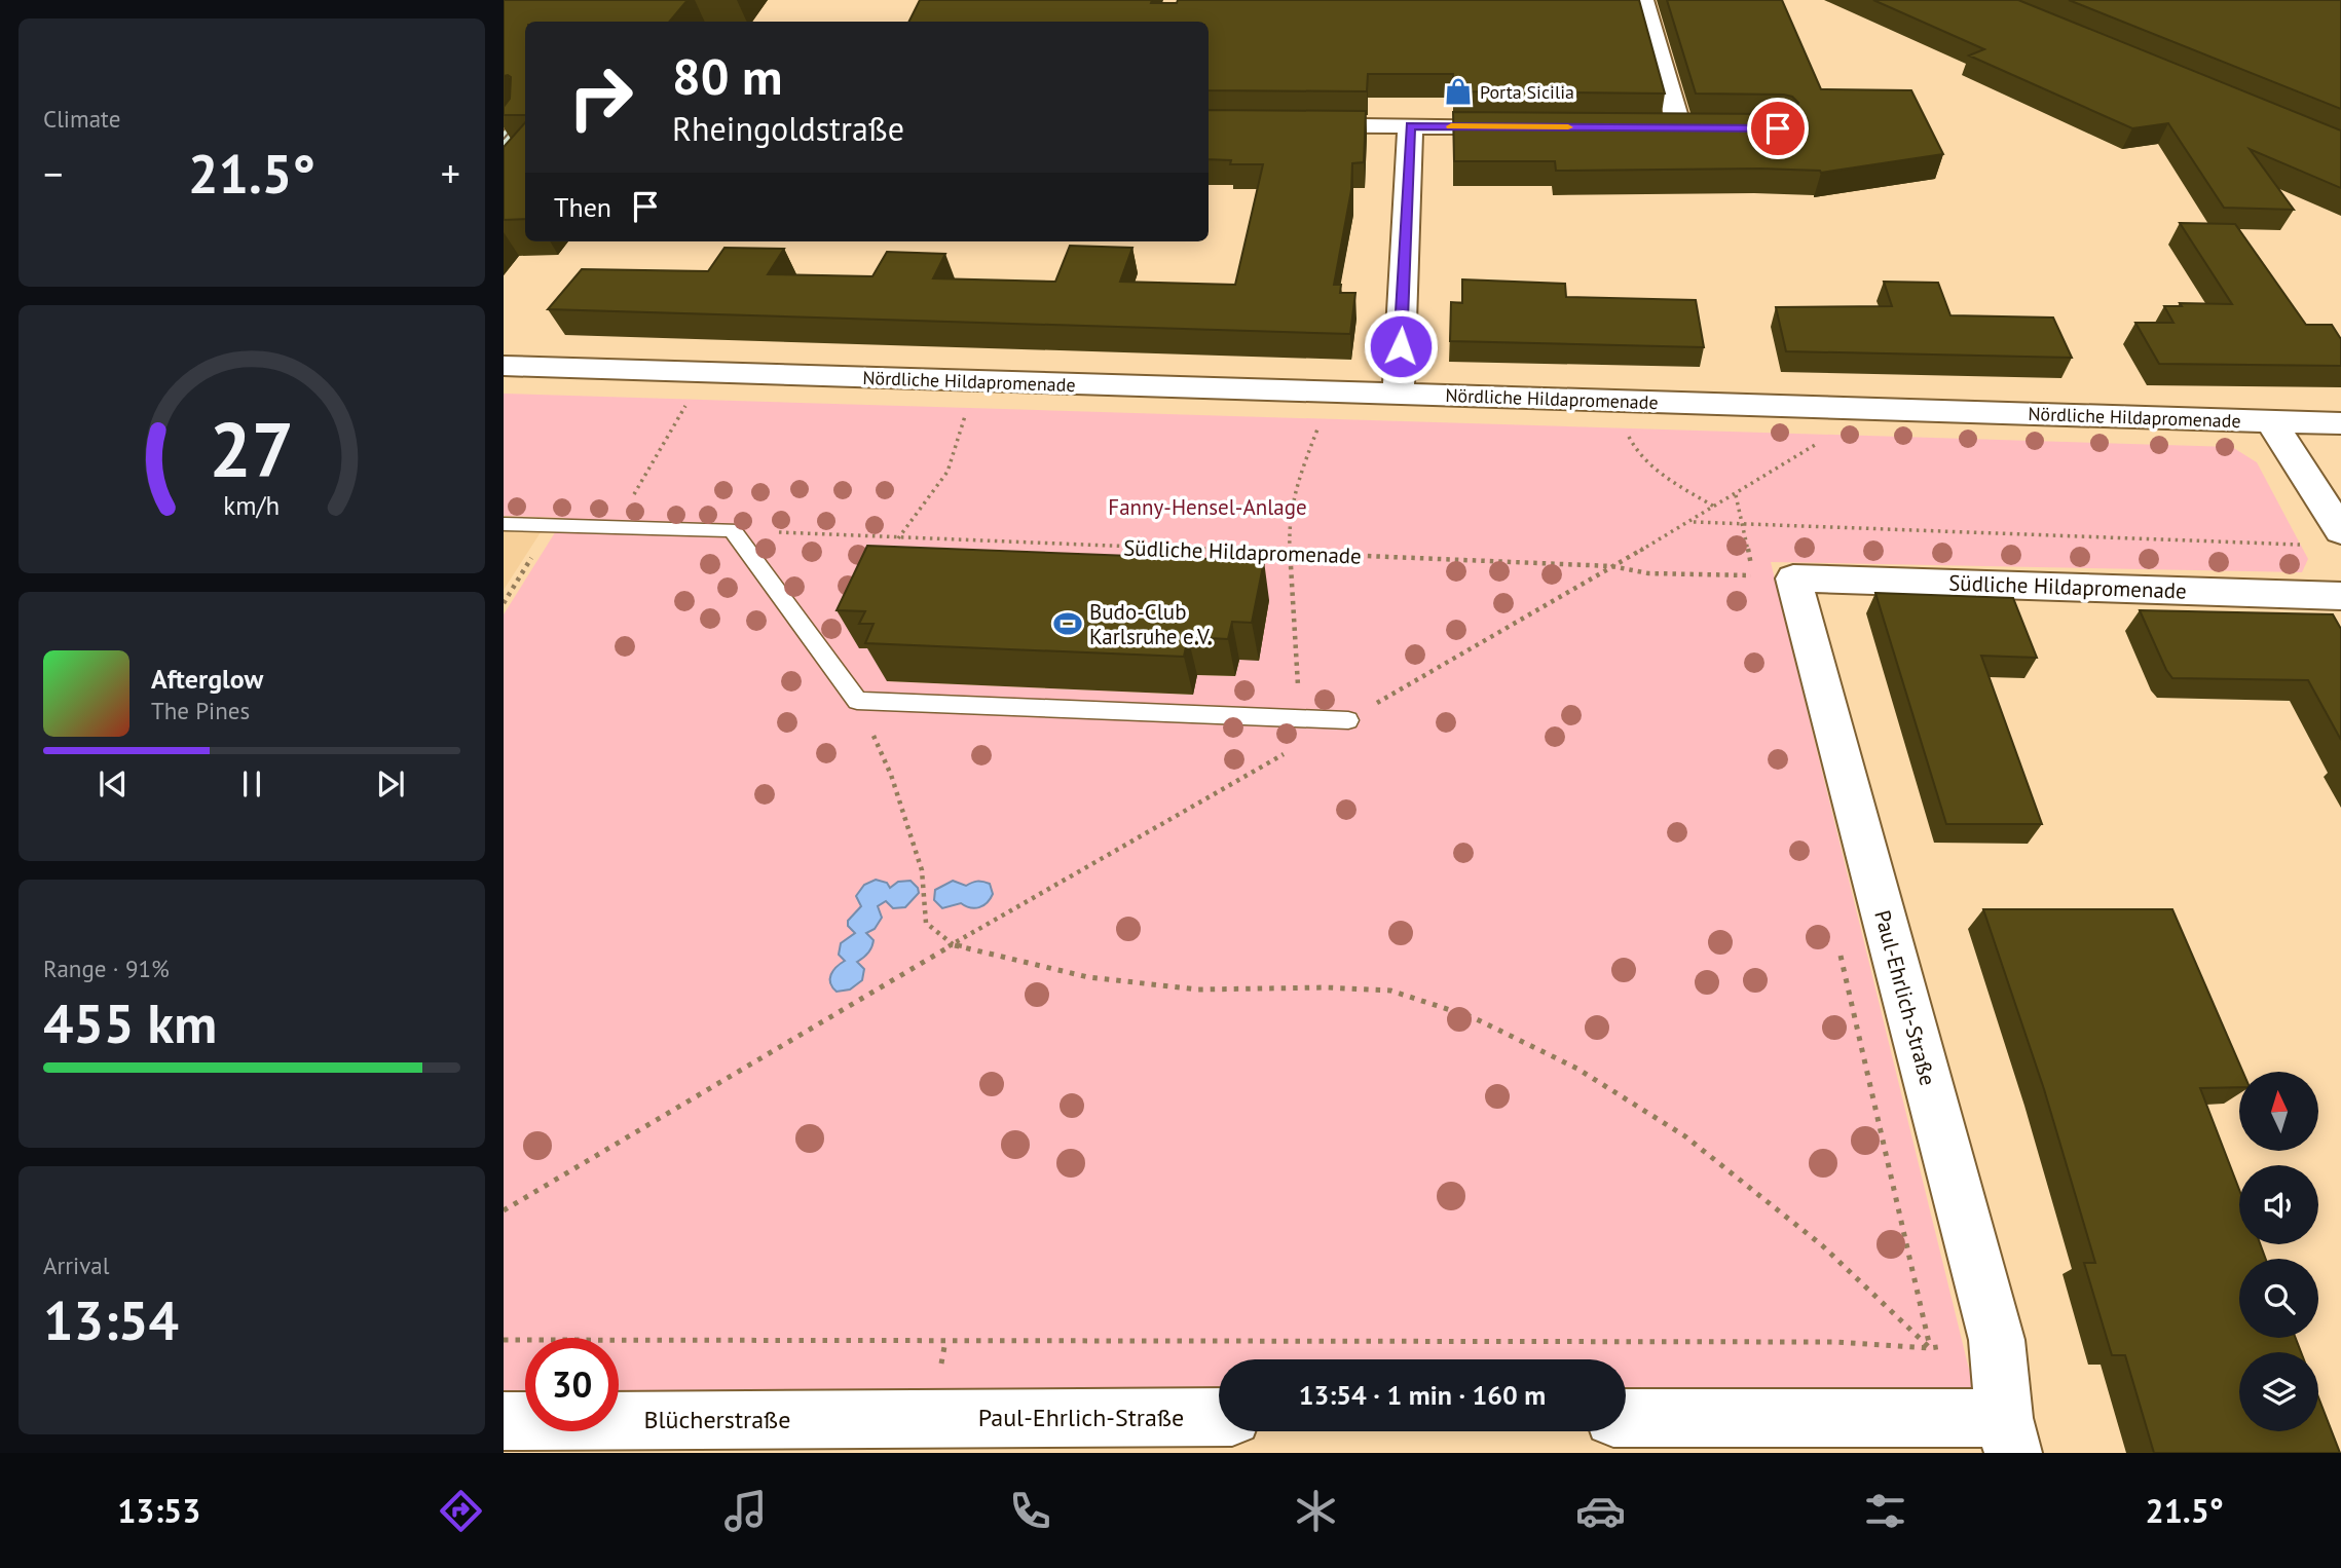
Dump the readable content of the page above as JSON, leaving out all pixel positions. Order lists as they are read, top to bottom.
{
  "streets": {
    "street": [
      "Nördliche Hildapromenade",
      "Südliche Hildapromenade",
      "Paul-Ehrlich-Straße",
      "Blücherstraße"
    ]
  },
  "crossings": [
    ["Südliche Hildapromenade", "Paul-Ehrlich-Straße"],
    ["Paul-Ehrlich-Straße", "Blücherstraße"]
  ],
  "parks": ["Fanny-Hensel-Anlage"],
  "places": {
    "shop": ["Porta Sicilia"],
    "sports": ["Budo-Club Karlsruhe e.V."]
  },
  "north": "top",
  "page": {
    "tile": [
      "Climate",
      ["Range · 91%", "455 km"],
      ["Arrival", "13:54"]
    ],
    "turn": ["80 m", "Rheingoldstraße"],
    "heat": ["−", "21.5°", "+"],
    "then": "Then",
    "song": ["Afterglow", "The Pines"],
    "limit": "30",
    "trip": "13:54 · 1 min · 160 m",
    "tabs": ["13:53", "21.5°"],
    "gauge": ["27", "km/h"]
  }
}
